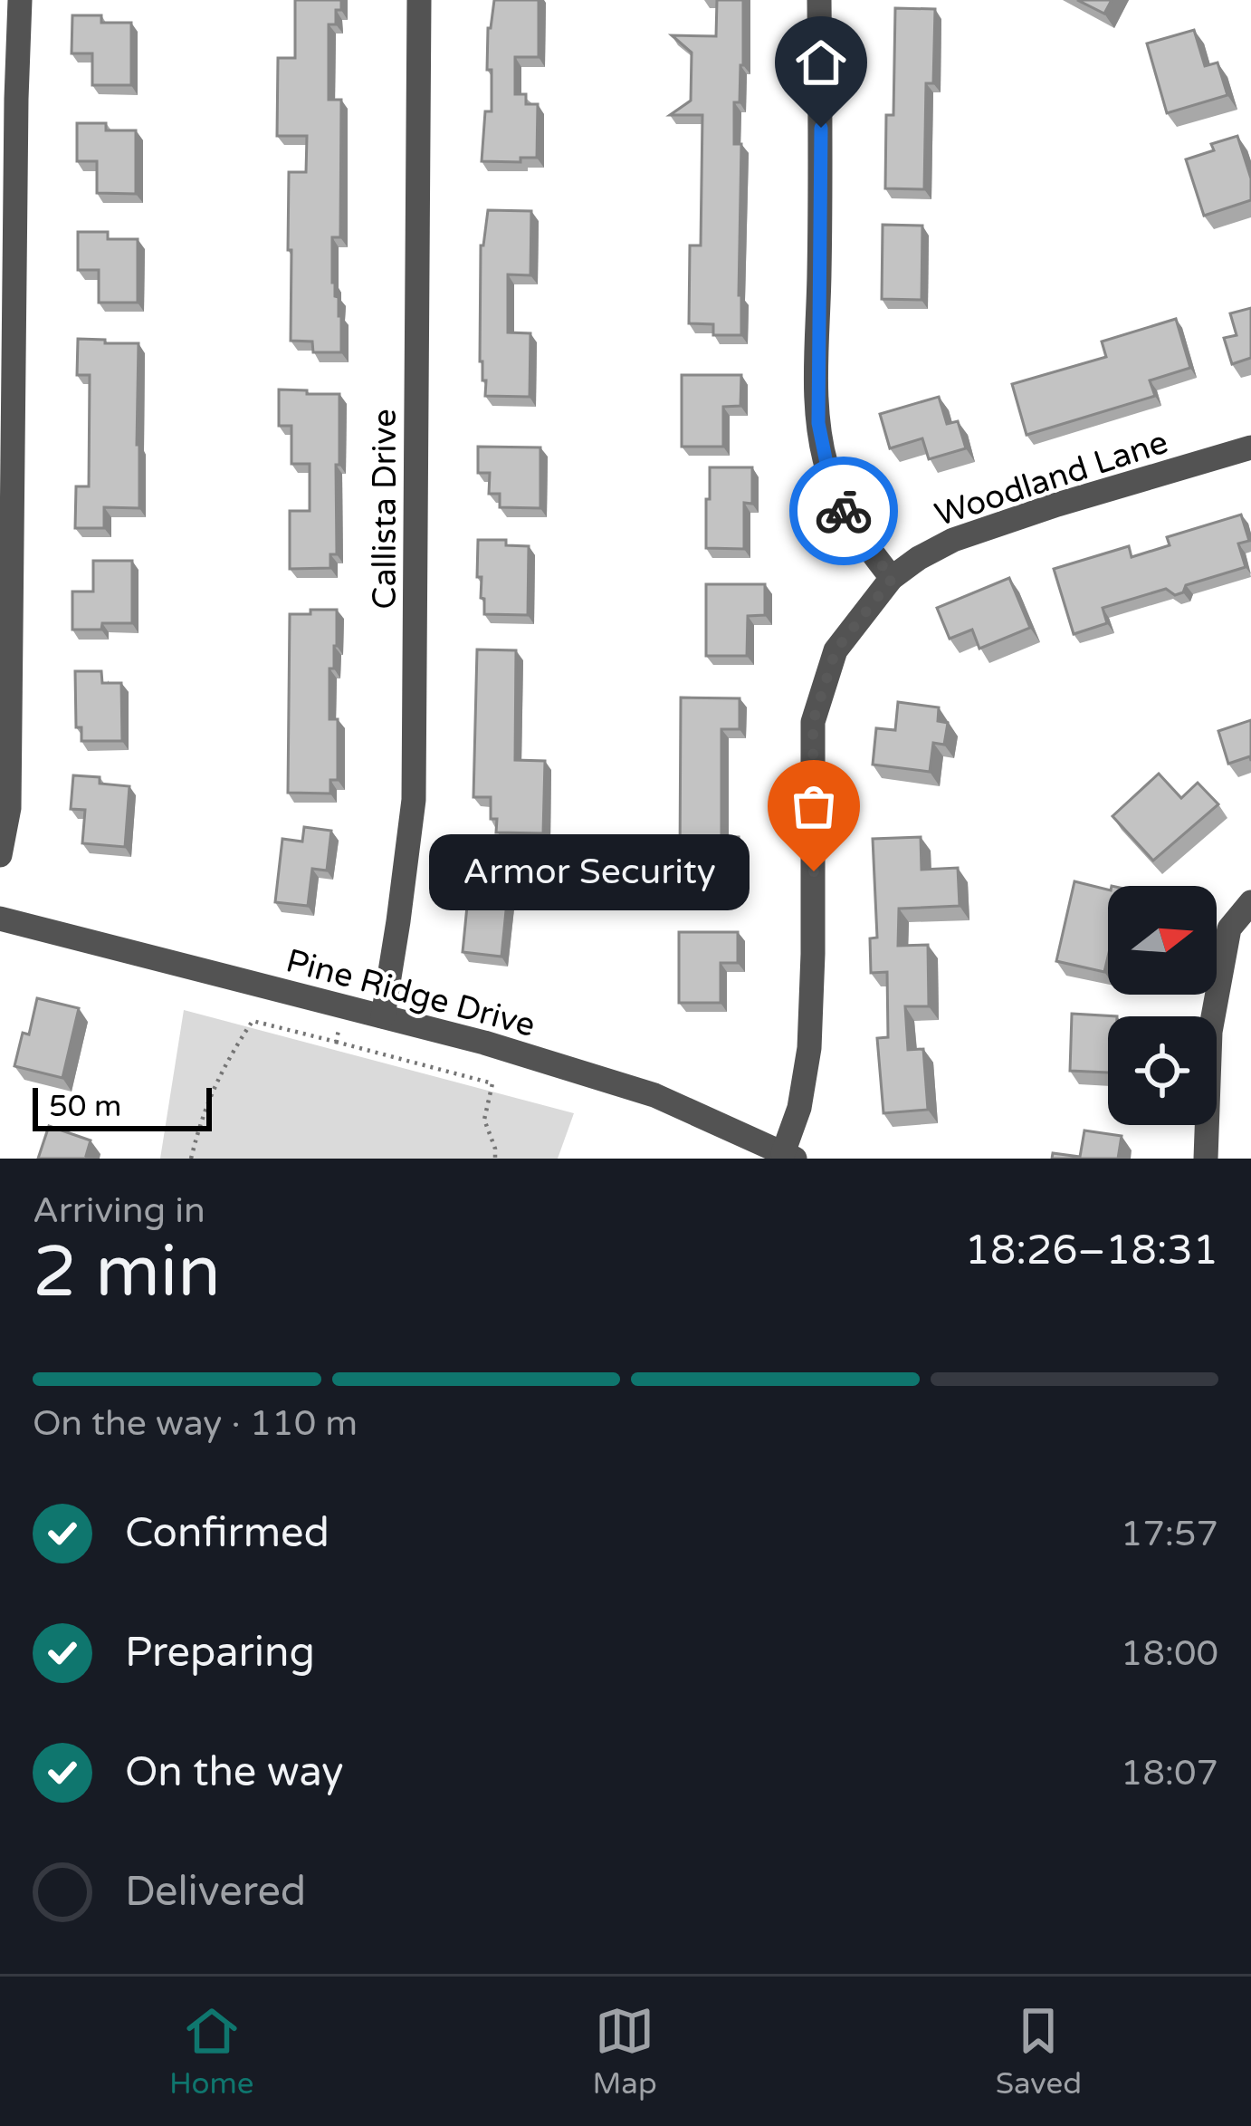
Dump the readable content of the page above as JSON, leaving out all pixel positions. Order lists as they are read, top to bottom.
{
  "streets": {
    "street": ["Woodland Lane", "Callista Drive", "Pine Ridge Drive"]
  },
  "crossings": [
    ["Woodland Lane", "Pine Ridge Drive"],
    ["Callista Drive", "Pine Ridge Drive"]
  ],
  "places": ["Armor Security"],
  "scale_bar": "50 m",
  "north": "right",
  "page": {
    "bubble": "Armor Security",
    "scale": "50 m",
    "heading": ["2 min", "Arriving in", "18:26–18:31"],
    "bar": "On the way · 110 m",
    "list": [
      ["Confirmed", "17:57"],
      ["Preparing", "18:00"],
      ["On the way", "18:07"],
      "Delivered"
    ],
    "tabs": ["Home", "Map", "Saved"]
  }
}
